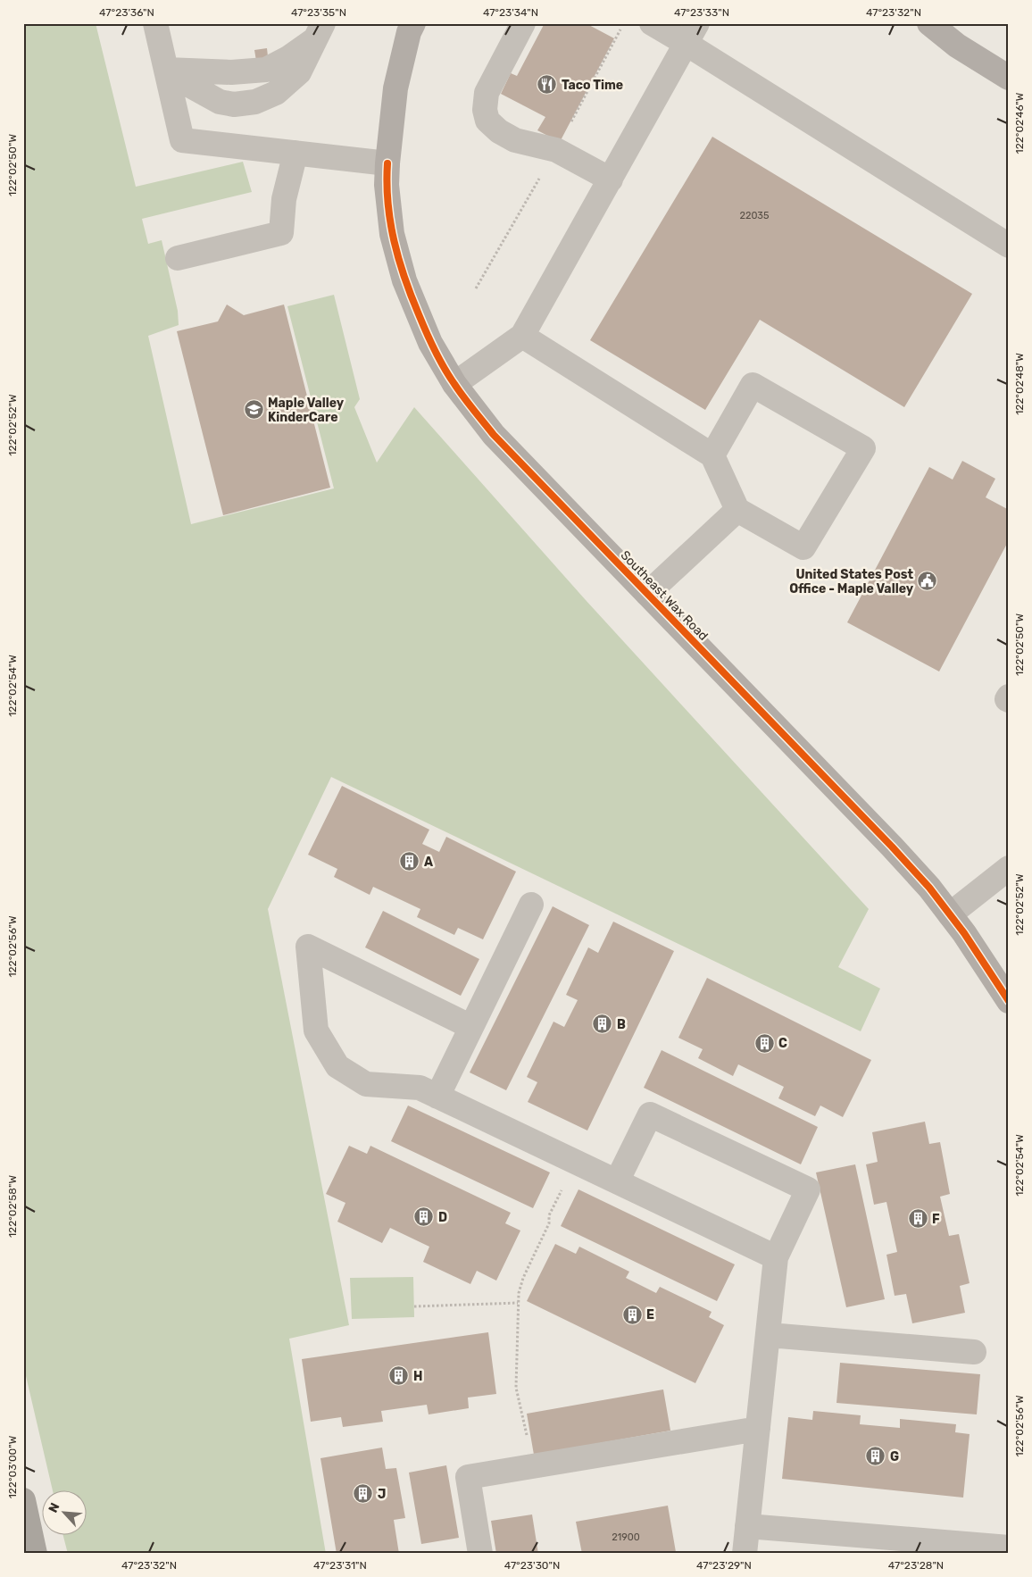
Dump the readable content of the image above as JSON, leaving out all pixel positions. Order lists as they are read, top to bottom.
{
  "streets": {
    "main road": ["Southeast Wax Road"]
  },
  "places": {
    "restaurant": ["Taco Time"],
    "school or university": ["Maple Valley KinderCare"],
    "public building": ["United States Post Office - Maple Valley"],
    "building": [
      "A",
      "B",
      "C",
      "D",
      "F",
      "E",
      "H",
      "G",
      "J"
    ]
  },
  "house_numbers": ["22035", "21900"],
  "north": "top left",
  "coordinates": [
    "47°23'36\"N",
    "47°23'35\"N",
    "47°23'34\"N",
    "47°23'33\"N",
    "47°23'32\"N",
    "122°02'46\"W",
    "122°02'50\"W",
    "122°02'48\"W",
    "122°02'52\"W",
    "122°02'54\"W",
    "122°02'56\"W",
    "122°02'58\"W",
    "122°03'00\"W",
    "47°23'31\"N",
    "47°23'30\"N",
    "47°23'29\"N",
    "47°23'28\"N"
  ]
}
